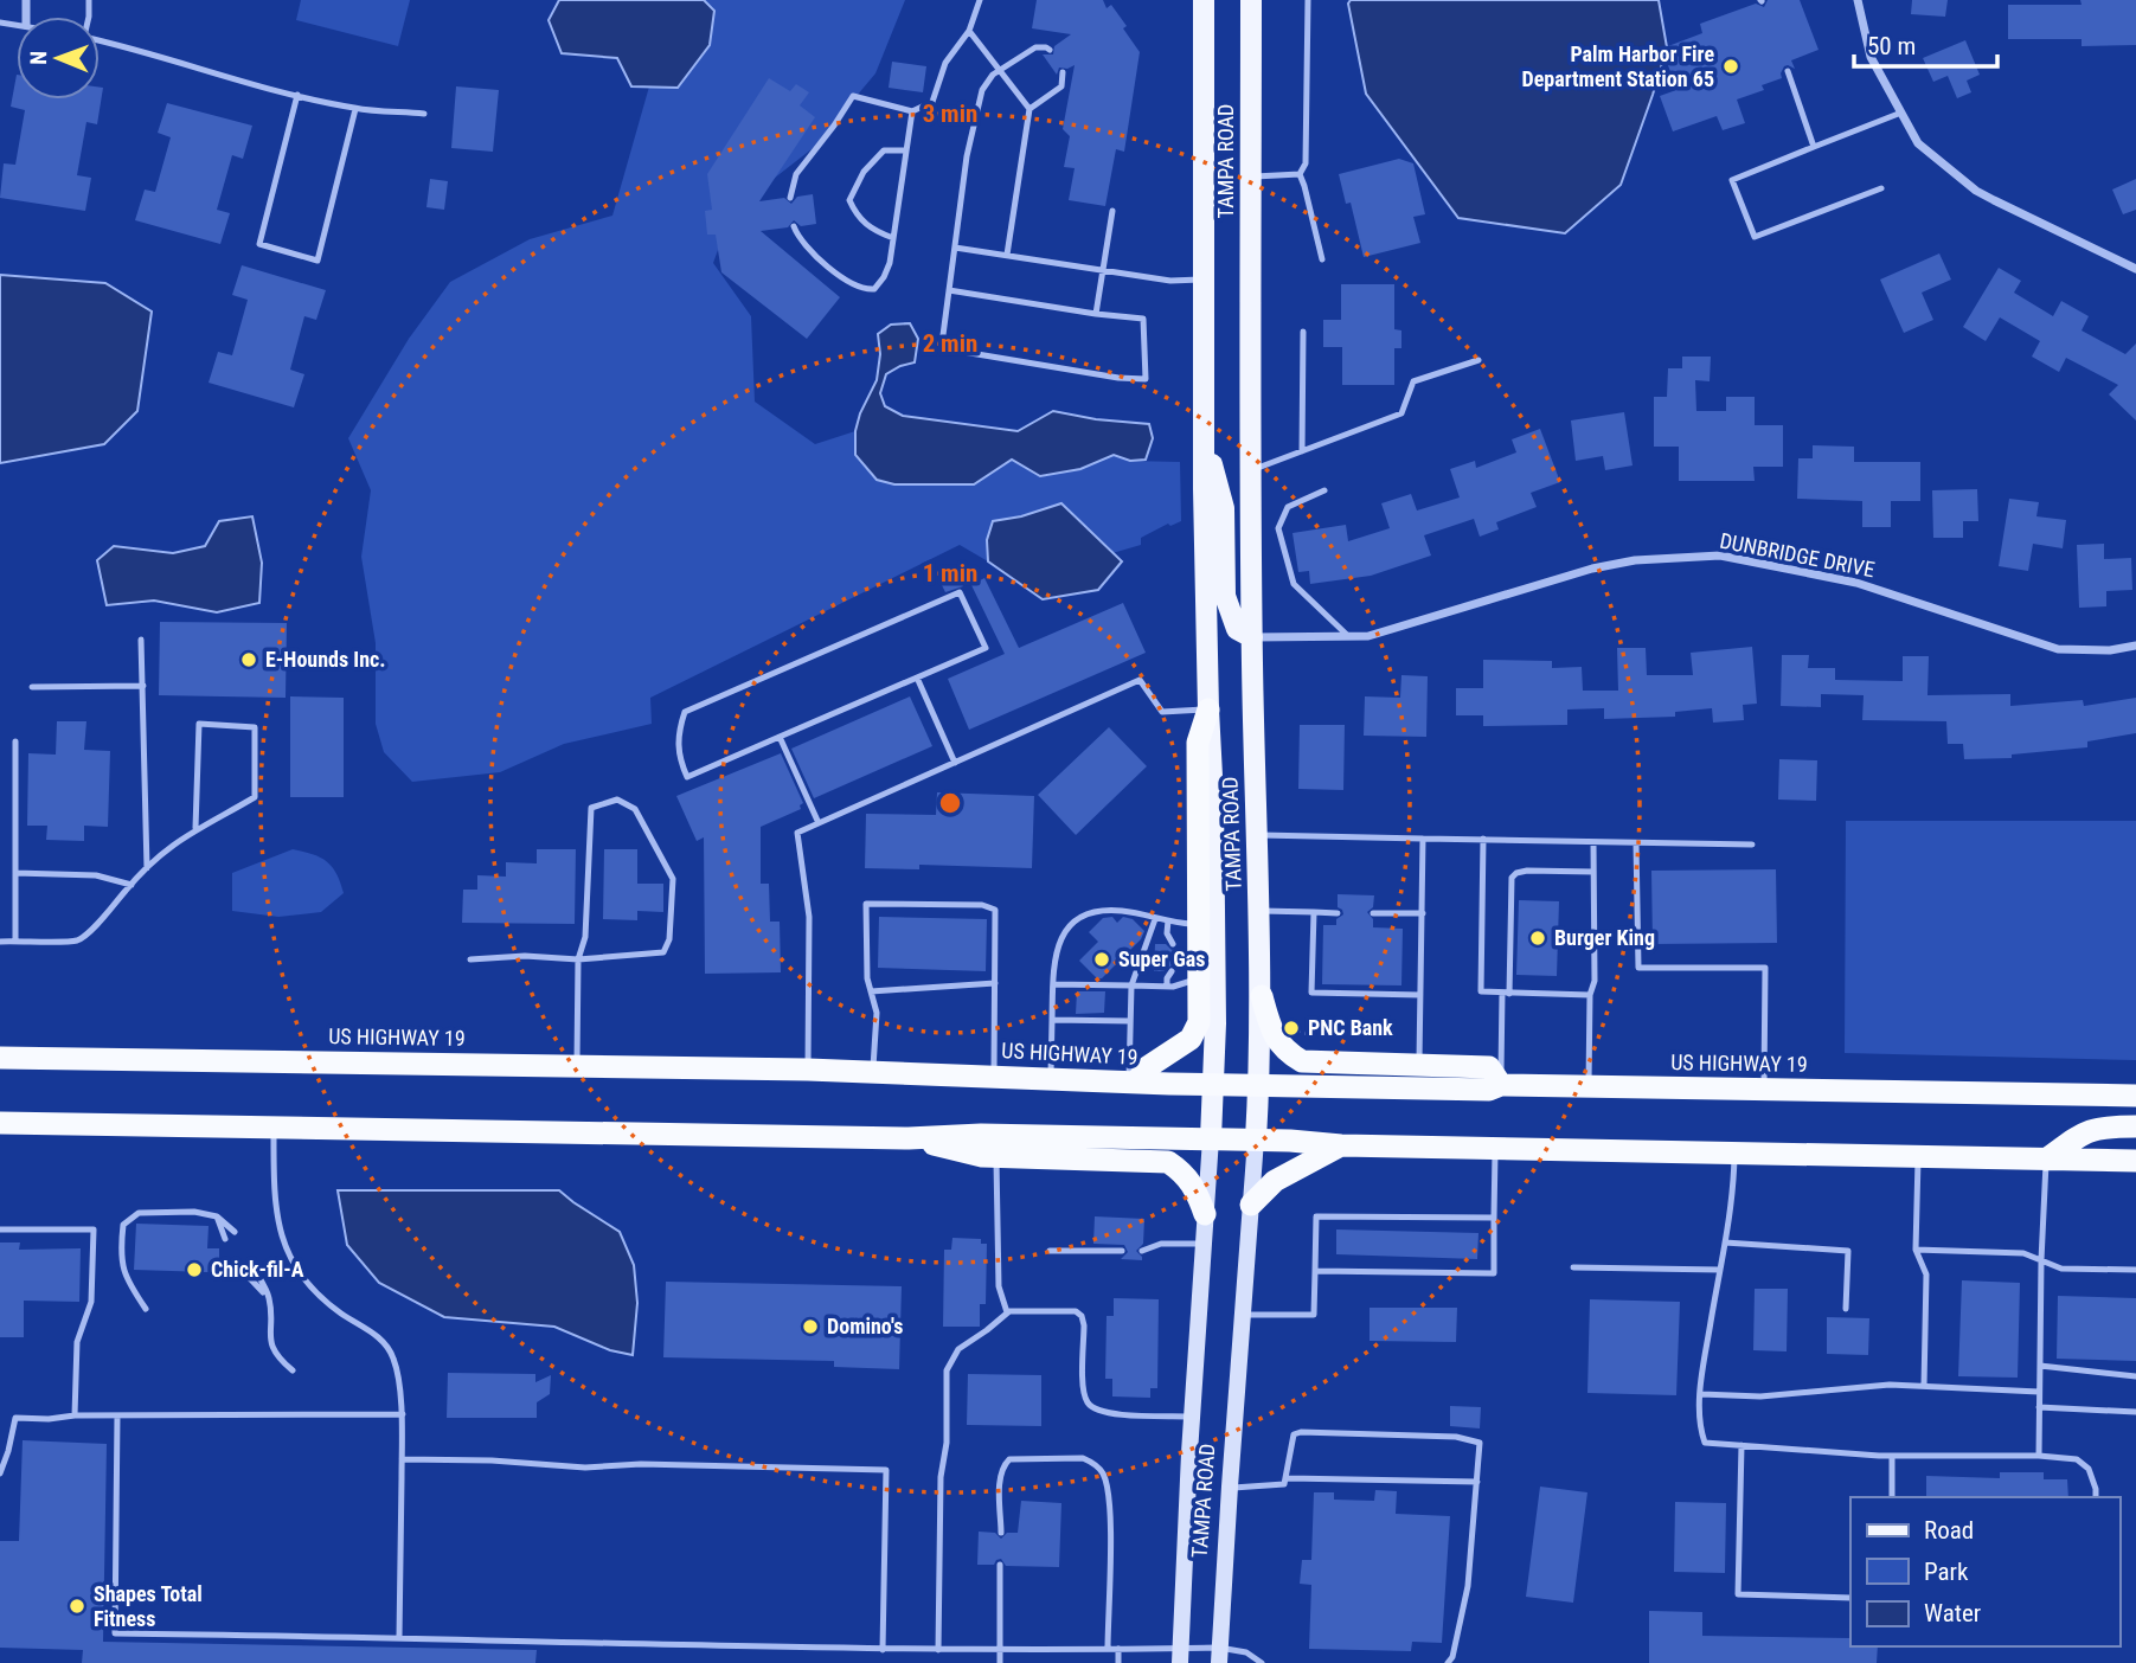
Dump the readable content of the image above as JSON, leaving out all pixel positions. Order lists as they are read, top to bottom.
{
  "streets": {
    "highway": ["US HIGHWAY 19"],
    "main road": ["TAMPA ROAD"],
    "street": ["DUNBRIDGE DRIVE"]
  },
  "crossings": [
    ["TAMPA ROAD", "DUNBRIDGE DRIVE"],
    ["TAMPA ROAD", "US HIGHWAY 19"]
  ],
  "places": [
    "Palm Harbor Fire Department Station 65",
    "E-Hounds Inc.",
    "Burger King",
    "Super Gas",
    "PNC Bank",
    "Chick-fil-A",
    "Domino's",
    "Shapes Total Fitness"
  ],
  "legend": ["Road", "Park", "Water"],
  "scale_bar": "50 m",
  "north": "left",
  "rings": ["3 min", "2 min", "1 min"]
}
